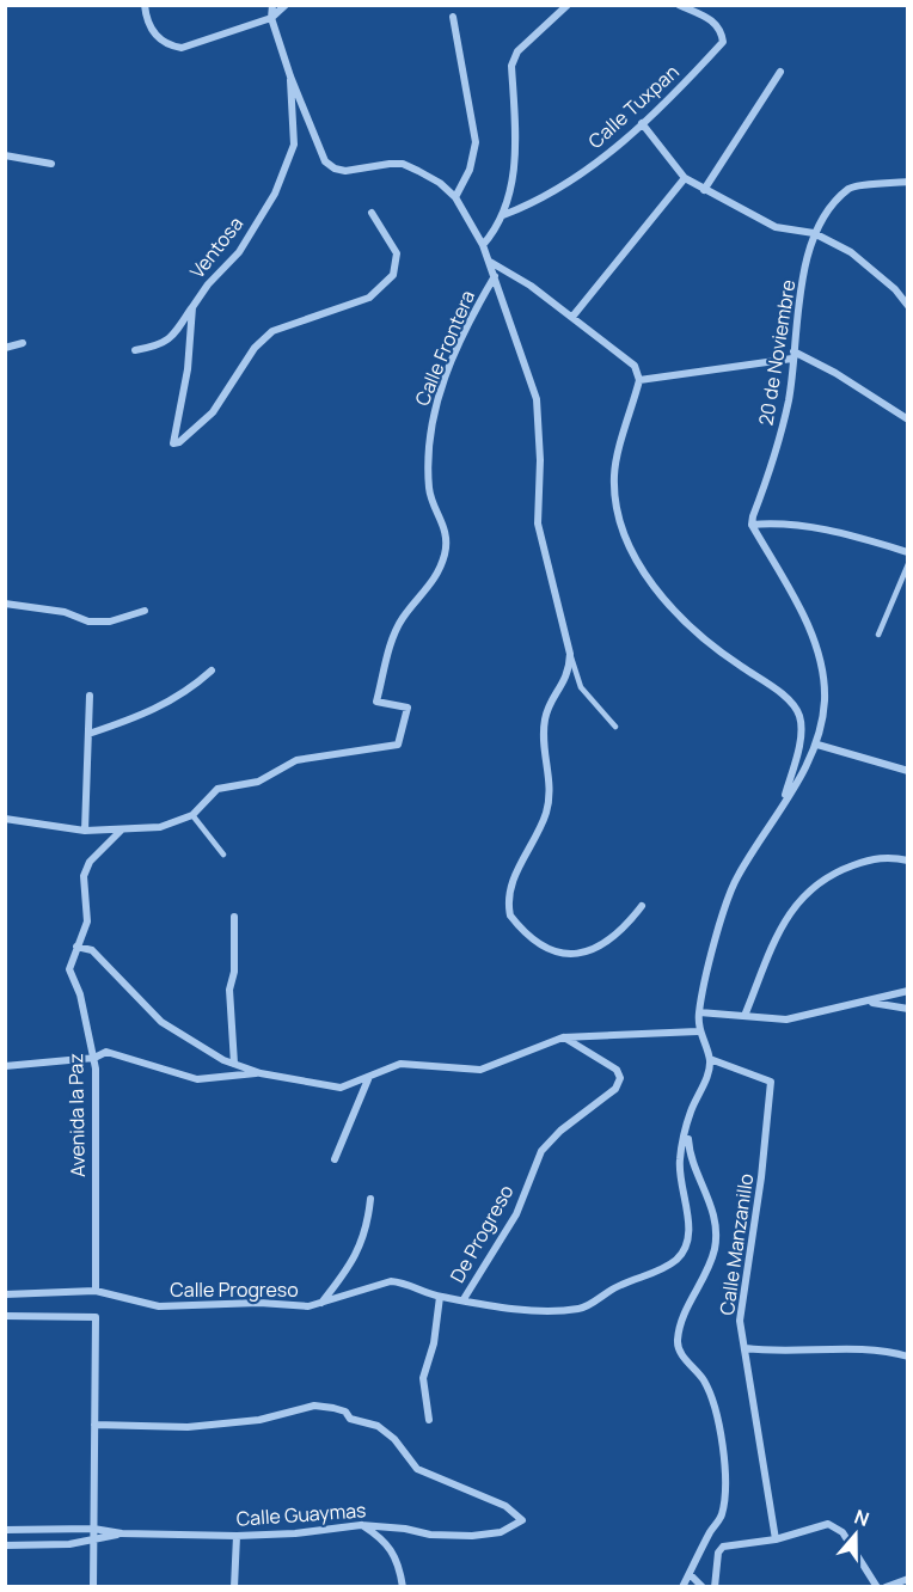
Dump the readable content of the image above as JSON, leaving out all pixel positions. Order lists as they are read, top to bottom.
{
  "streets": {
    "street": [
      "Calle Tuxpan",
      "Ventosa",
      "Calle Frontera",
      "20 de Noviembre",
      "Avenida la Paz",
      "De Progreso",
      "Calle Manzanillo",
      "Calle Progreso",
      "Calle Guaymas"
    ]
  },
  "crossings": [
    ["Calle Frontera", "Avenida la Paz"],
    ["Avenida la Paz", "Calle Progreso"],
    ["De Progreso", "Calle Progreso"],
    ["Calle Manzanillo", "Calle Progreso"]
  ],
  "north": "top"
}
